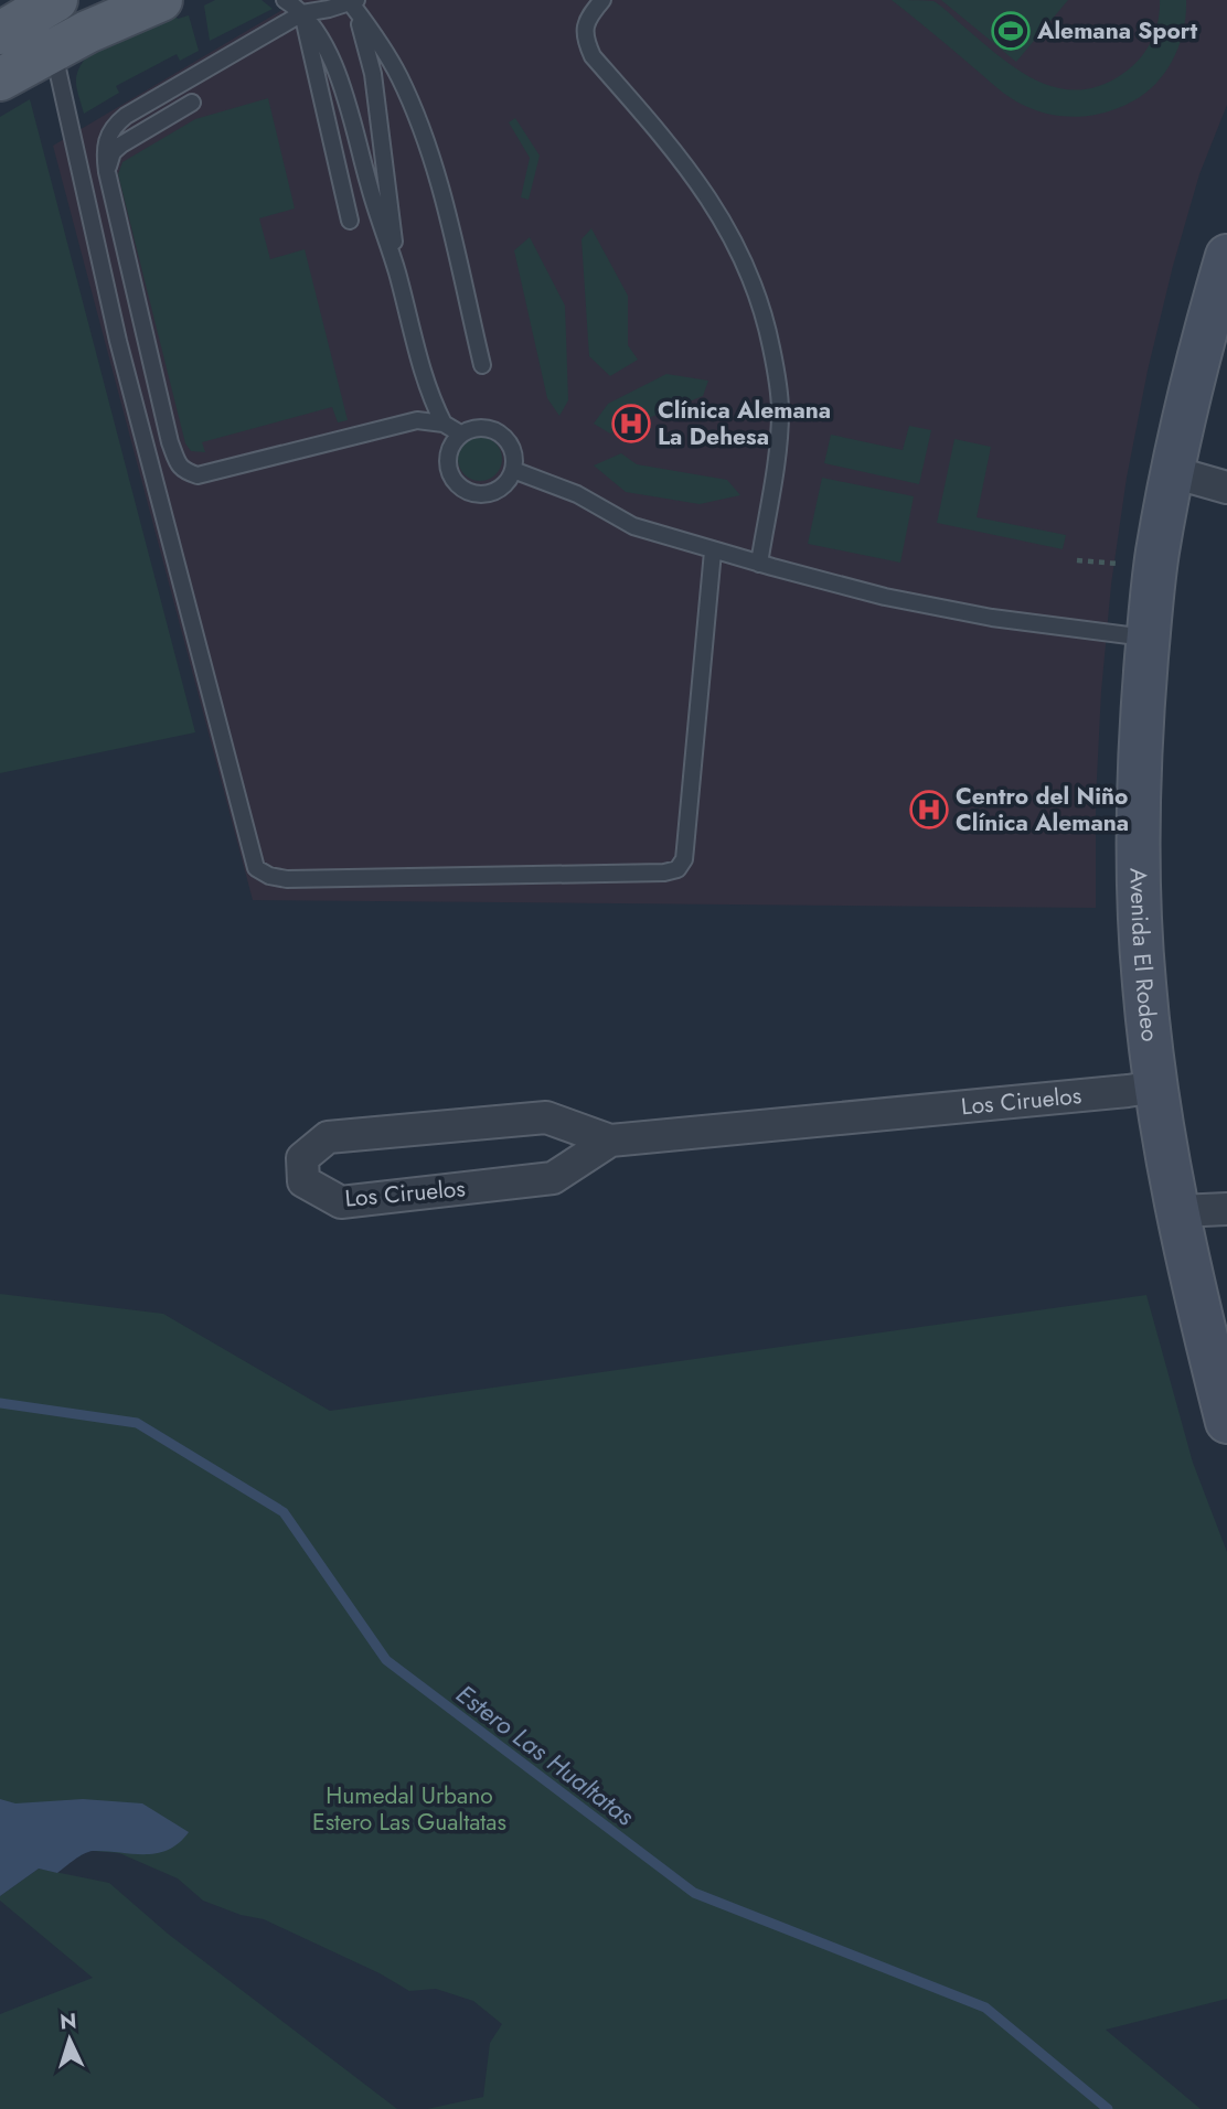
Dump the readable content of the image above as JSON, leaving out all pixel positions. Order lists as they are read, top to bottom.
{
  "streets": {
    "street": ["Avenida El Rodeo", "Los Ciruelos"]
  },
  "crossings": [
    ["Avenida El Rodeo", "Los Ciruelos"]
  ],
  "water": ["Estero Las Hualtatas"],
  "parks": ["Humedal Urbano Estero Las Gualtatas"],
  "places": {
    "sports": ["Alemana Sport"],
    "hospital": ["Clínica Alemana La Dehesa", "Centro del Niño Clínica Alemana"]
  },
  "north": "top"
}
